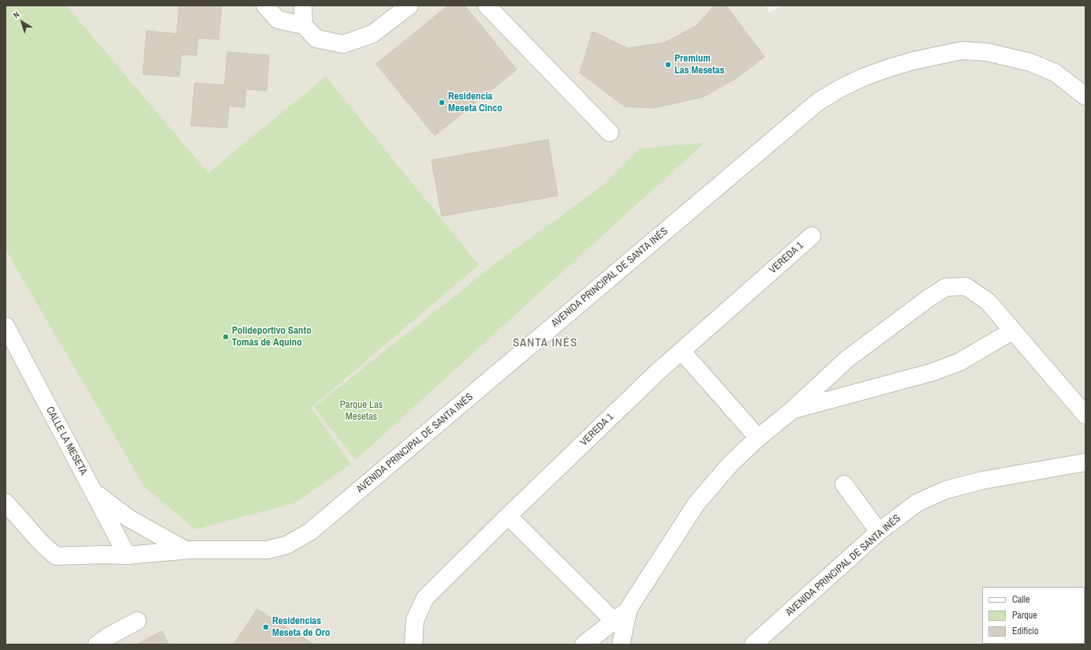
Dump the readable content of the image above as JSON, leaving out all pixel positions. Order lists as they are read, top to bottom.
{
  "streets": {
    "street": ["VEREDA 1", "AVENIDA PRINCIPAL DE SANTA INÉS", "CALLE LA MESETA"]
  },
  "crossings": [
    ["AVENIDA PRINCIPAL DE SANTA INÉS", "CALLE LA MESETA"]
  ],
  "districts": ["SANTA INÉS"],
  "parks": ["Parque Las Mesetas"],
  "places": [
    "Premium Las Mesetas",
    "Residencia Meseta Cinco",
    "Polideportivo Santo Tomás de Aquino",
    "Residencias Meseta de Oro"
  ],
  "legend": ["Calle", "Parque", "Edificio"],
  "north": "top left"
}
